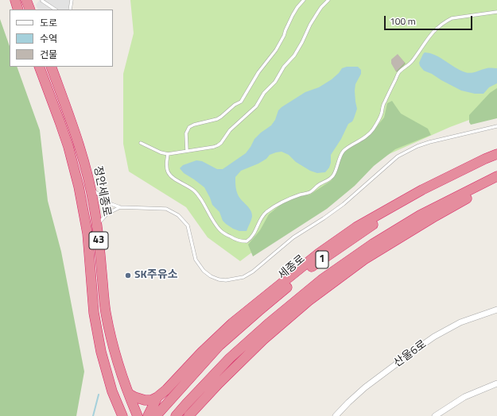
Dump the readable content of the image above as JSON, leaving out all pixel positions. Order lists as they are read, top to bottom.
{
  "streets": {
    "highway": [
      "정안세종로",
      "43",
      "1",
      "세종로"
    ],
    "street": ["산울6로"]
  },
  "places": ["SK주유소"],
  "legend": ["도로", "수역", "건물"],
  "scale_bar": "100 m"
}
